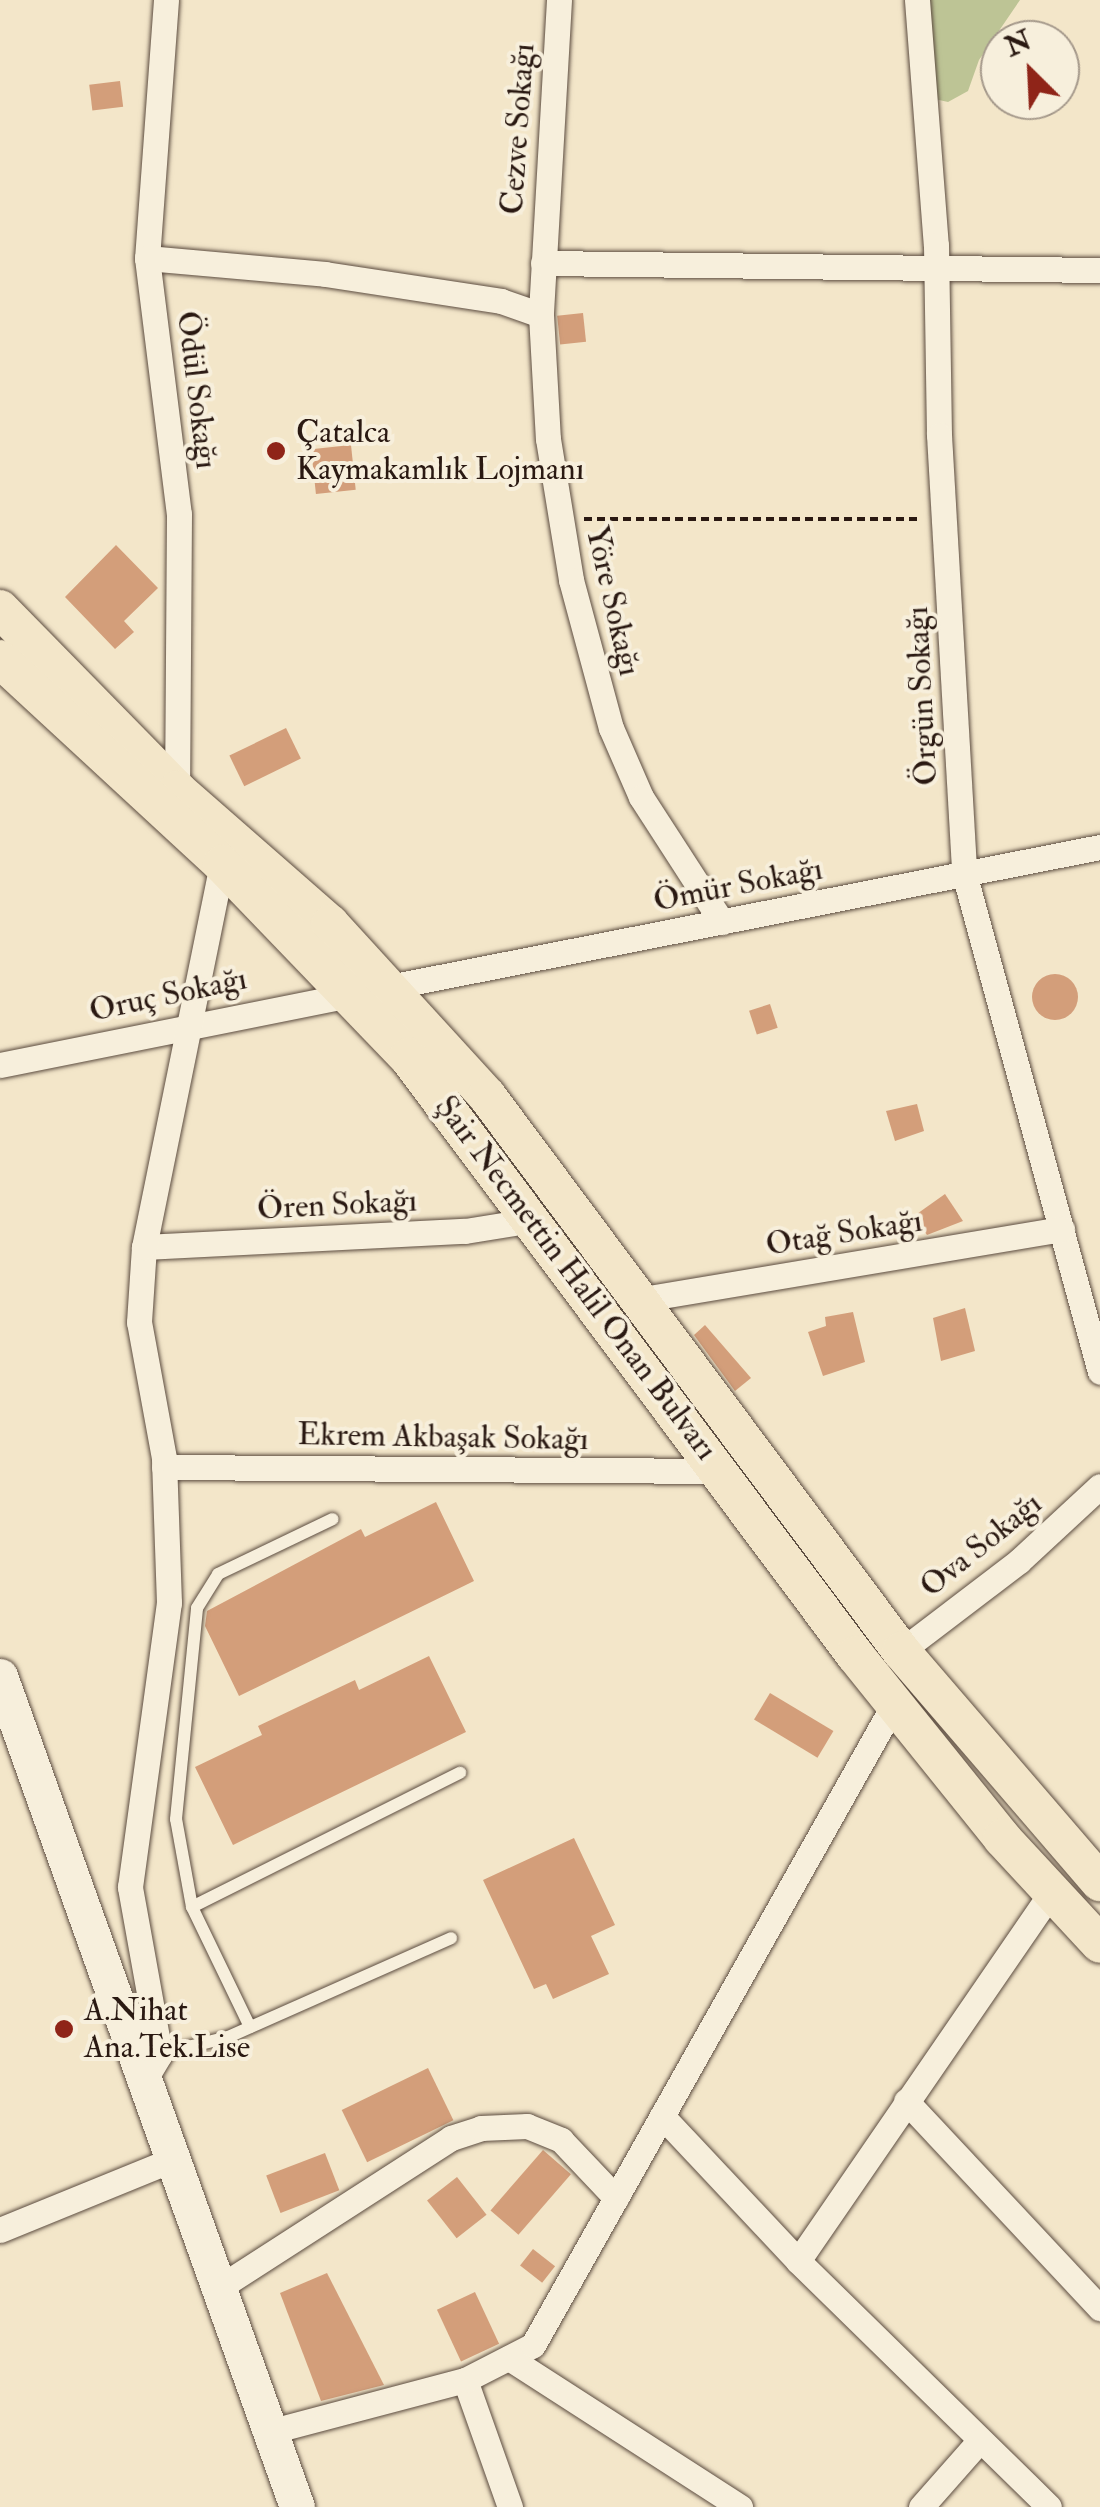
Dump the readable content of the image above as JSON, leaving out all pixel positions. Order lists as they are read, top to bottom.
{
  "streets": {
    "main road": ["Şair Necmettin Halil Onan Bulvarı"],
    "street": [
      "Cezve Sokağı",
      "Ödül Sokağı",
      "Yöre Sokağı",
      "Örgün Sokağı",
      "Ömür Sokağı",
      "Oruç Sokağı",
      "Ören Sokağı",
      "Otağ Sokağı",
      "Ekrem Akbaşak Sokağı",
      "Ova Sokağı"
    ]
  },
  "crossings": [
    ["Cezve Sokağı", "Yöre Sokağı"],
    ["Ödül Sokağı", "Şair Necmettin Halil Onan Bulvarı"],
    ["Yöre Sokağı", "Ömür Sokağı"],
    ["Örgün Sokağı", "Ömür Sokağı"],
    ["Örgün Sokağı", "Otağ Sokağı"],
    ["Ömür Sokağı", "Şair Necmettin Halil Onan Bulvarı"],
    ["Oruç Sokağı", "Şair Necmettin Halil Onan Bulvarı"],
    ["Ören Sokağı", "Şair Necmettin Halil Onan Bulvarı"],
    ["Otağ Sokağı", "Şair Necmettin Halil Onan Bulvarı"],
    ["Şair Necmettin Halil Onan Bulvarı", "Ekrem Akbaşak Sokağı"],
    ["Şair Necmettin Halil Onan Bulvarı", "Ova Sokağı"]
  ],
  "places": ["Çatalca Kaymakamlık Lojmanı", "A.Nihat Ana.Tek.Lise"],
  "north": "top left"
}
